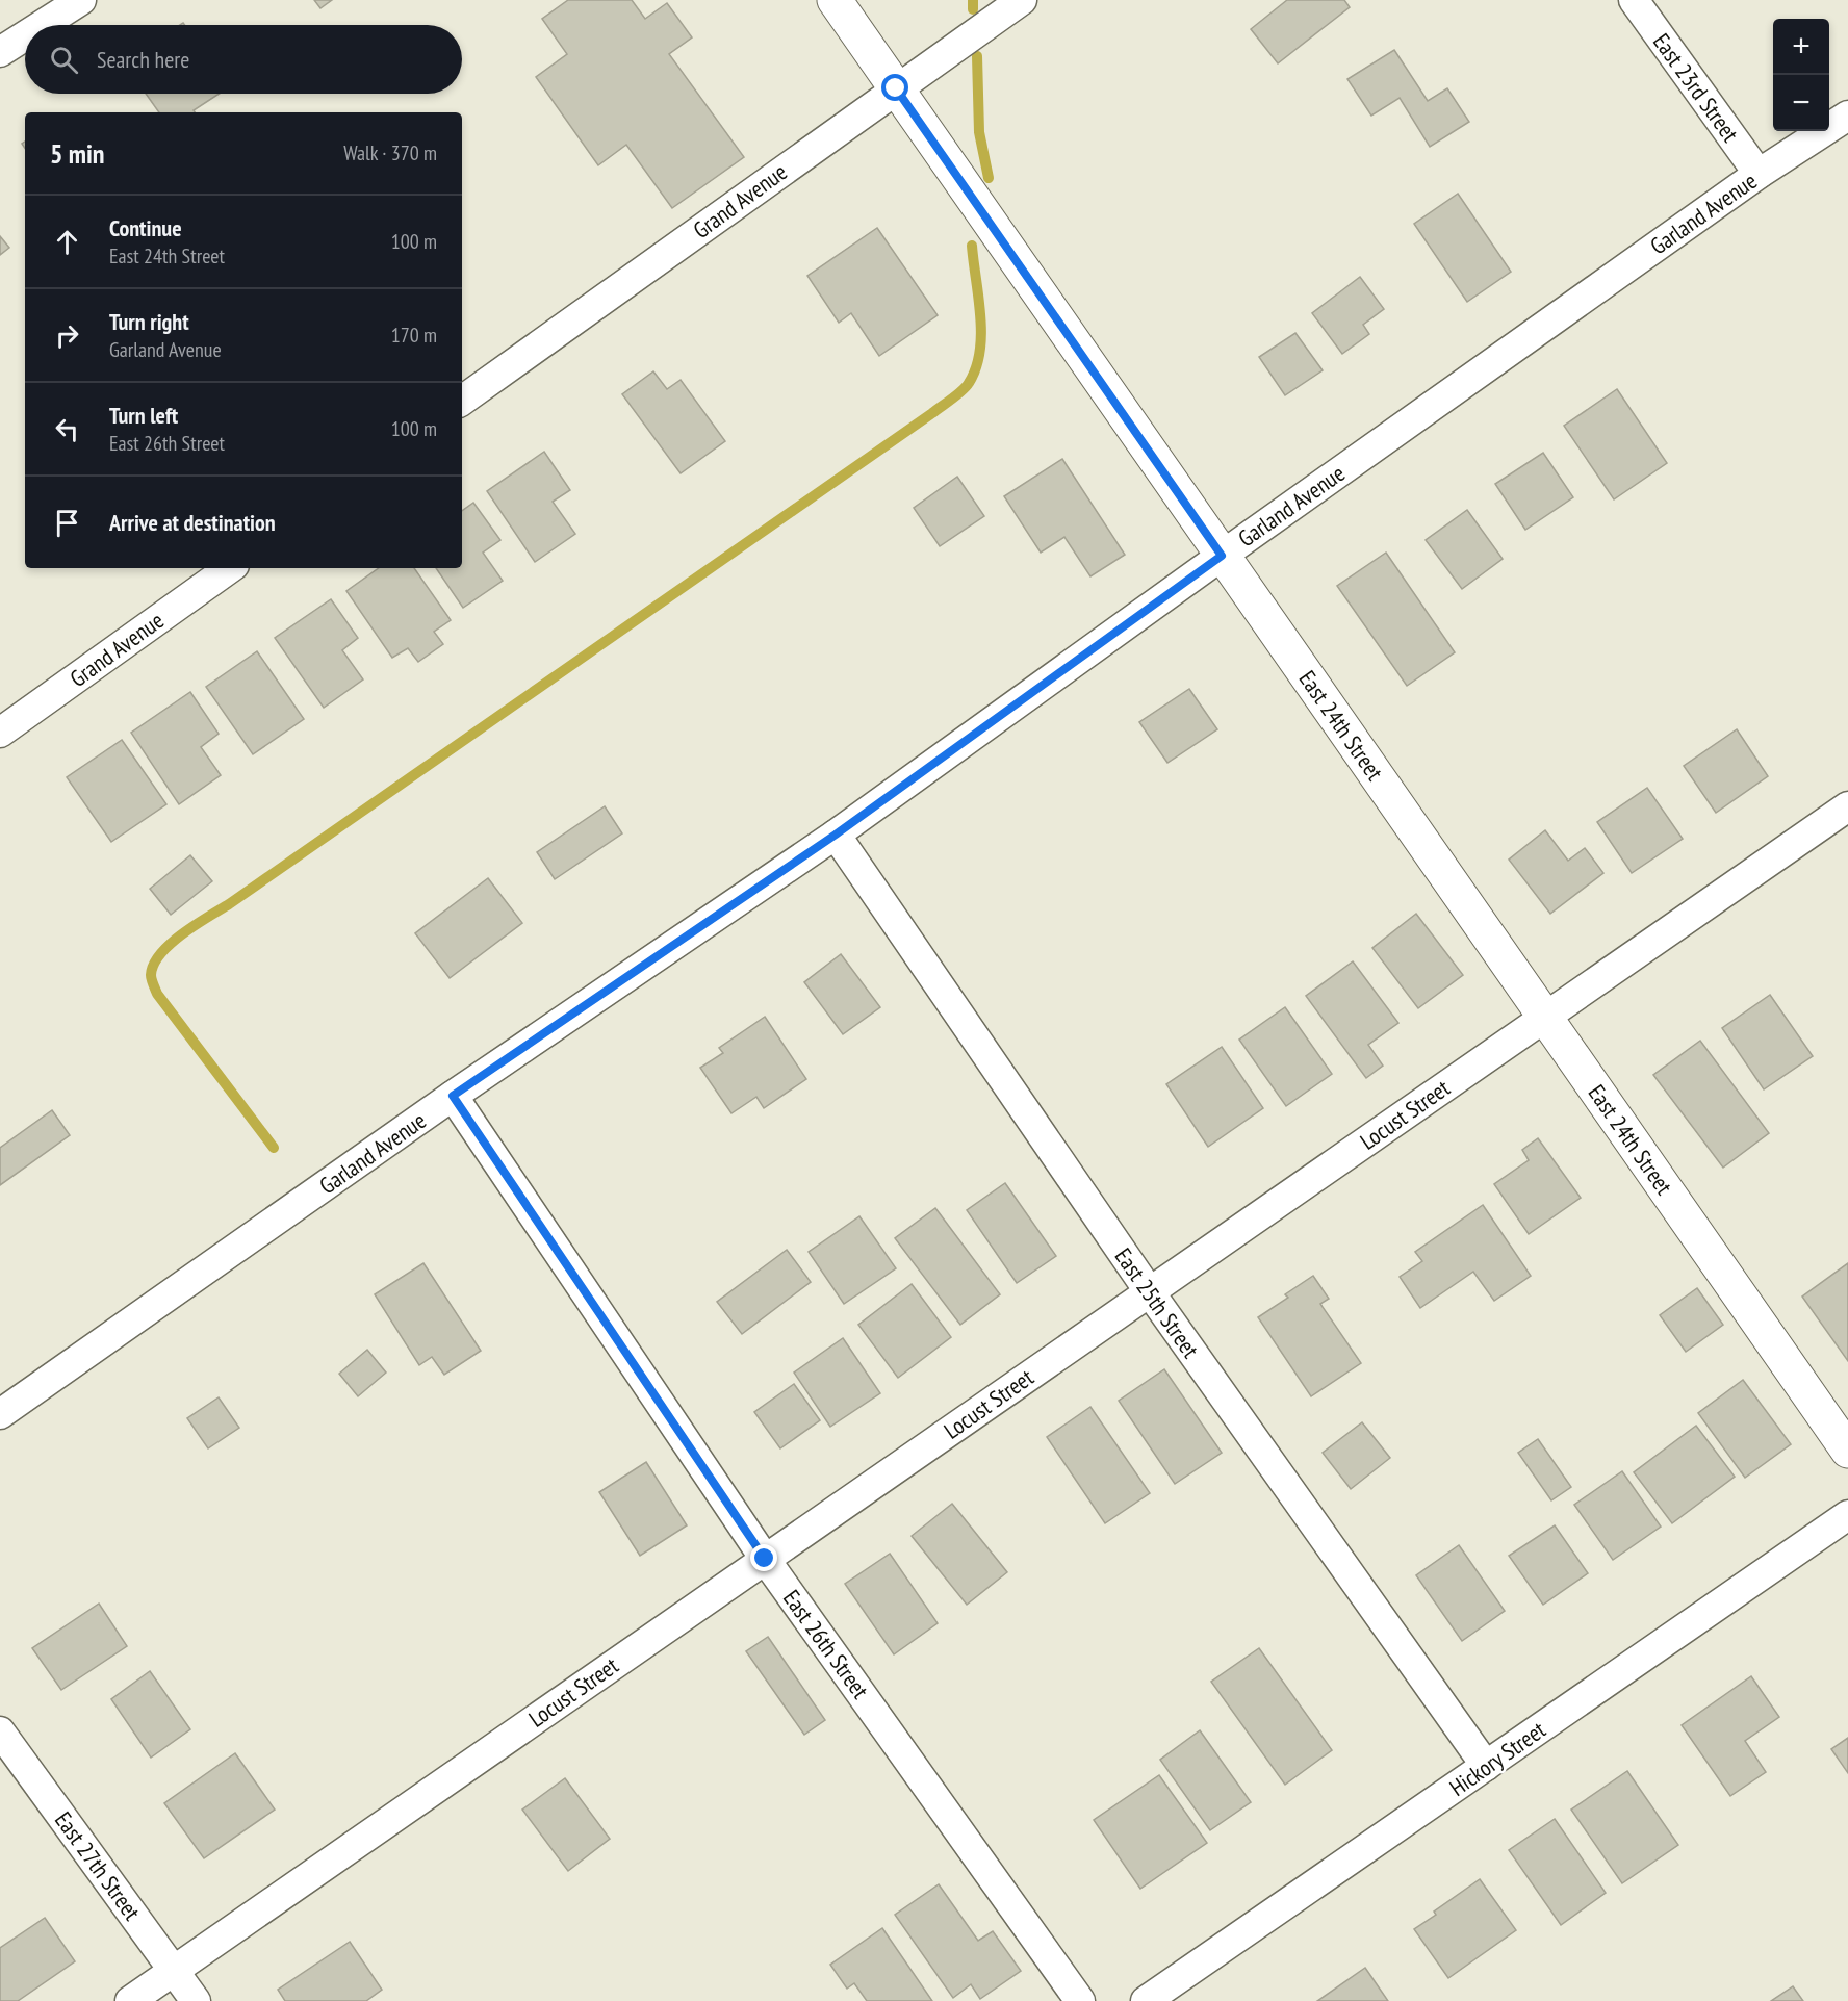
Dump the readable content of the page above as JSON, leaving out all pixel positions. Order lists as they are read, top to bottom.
{
  "streets": {
    "main road": ["East 24th Street"],
    "street": [
      "East 23rd Street",
      "Grand Avenue",
      "Garland Avenue",
      "Locust Street",
      "East 25th Street",
      "East 26th Street",
      "Hickory Street",
      "East 27th Street"
    ]
  },
  "crossings": [
    ["East 23rd Street", "Garland Avenue"],
    ["Grand Avenue", "East 24th Street"],
    ["Garland Avenue", "East 24th Street"],
    ["Garland Avenue", "East 25th Street"],
    ["Garland Avenue", "East 26th Street"],
    ["East 24th Street", "Locust Street"],
    ["Locust Street", "East 25th Street"],
    ["Locust Street", "East 26th Street"],
    ["Locust Street", "East 27th Street"],
    ["East 25th Street", "Hickory Street"]
  ],
  "page": {
    "map_buttons": ["+", "−"],
    "search": "Search here",
    "heading": ["5 min", "Walk · 370 m"],
    "list": [
      ["Continue", "East 24th Street", "100 m"],
      ["Turn right", "Garland Avenue", "170 m"],
      ["Turn left", "East 26th Street", "100 m"],
      "Arrive at destination"
    ]
  }
}
